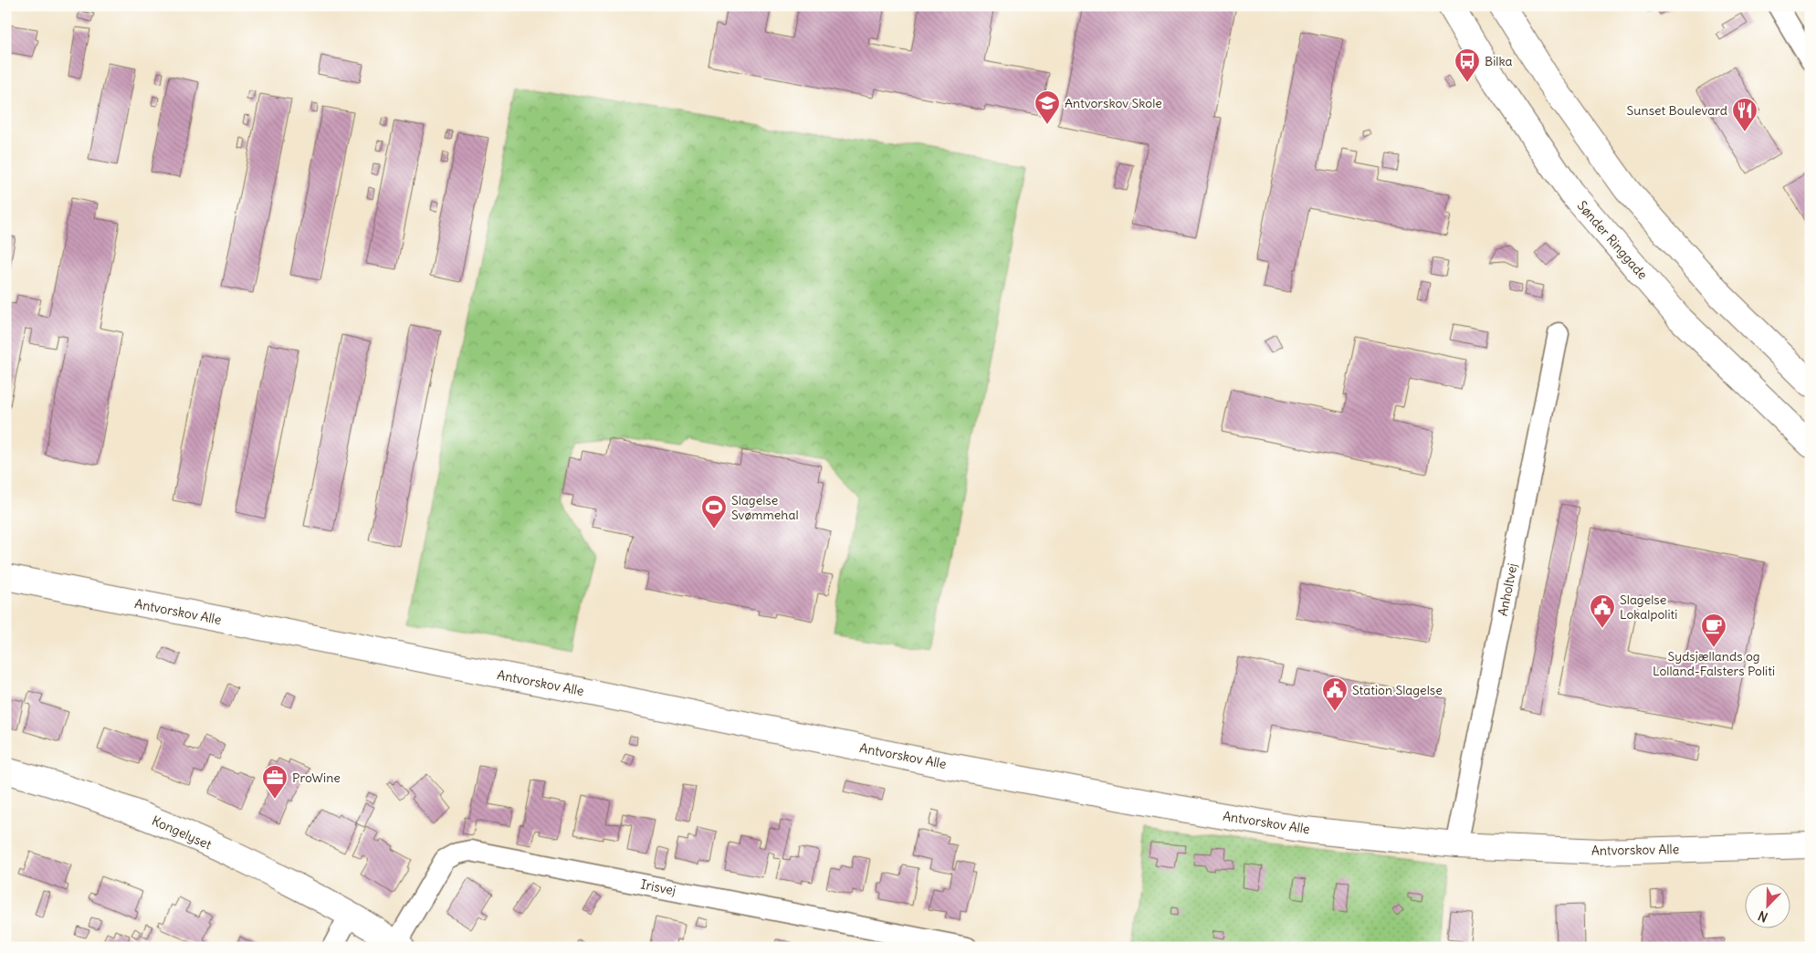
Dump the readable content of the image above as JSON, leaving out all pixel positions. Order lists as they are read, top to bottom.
{
  "streets": {
    "street": [
      "Sønder Ringgade",
      "Anholtvej",
      "Antvorskov Alle",
      "Kongelyset",
      "Irisvej"
    ]
  },
  "crossings": [
    ["Anholtvej", "Antvorskov Alle"],
    ["Kongelyset", "Irisvej"]
  ],
  "places": {
    "bus stop": ["Bilka"],
    "school or university": ["Antvorskov Skole"],
    "restaurant": ["Sunset Boulevard"],
    "sports": ["Slagelse Svømmehal"],
    "public building": ["Slagelse Lokalpoliti", "Station Slagelse"],
    "cafe": ["Sydsjællands og Lolland-Falsters Politi"],
    "office": ["ProWine"]
  },
  "north": "bottom left"
}
